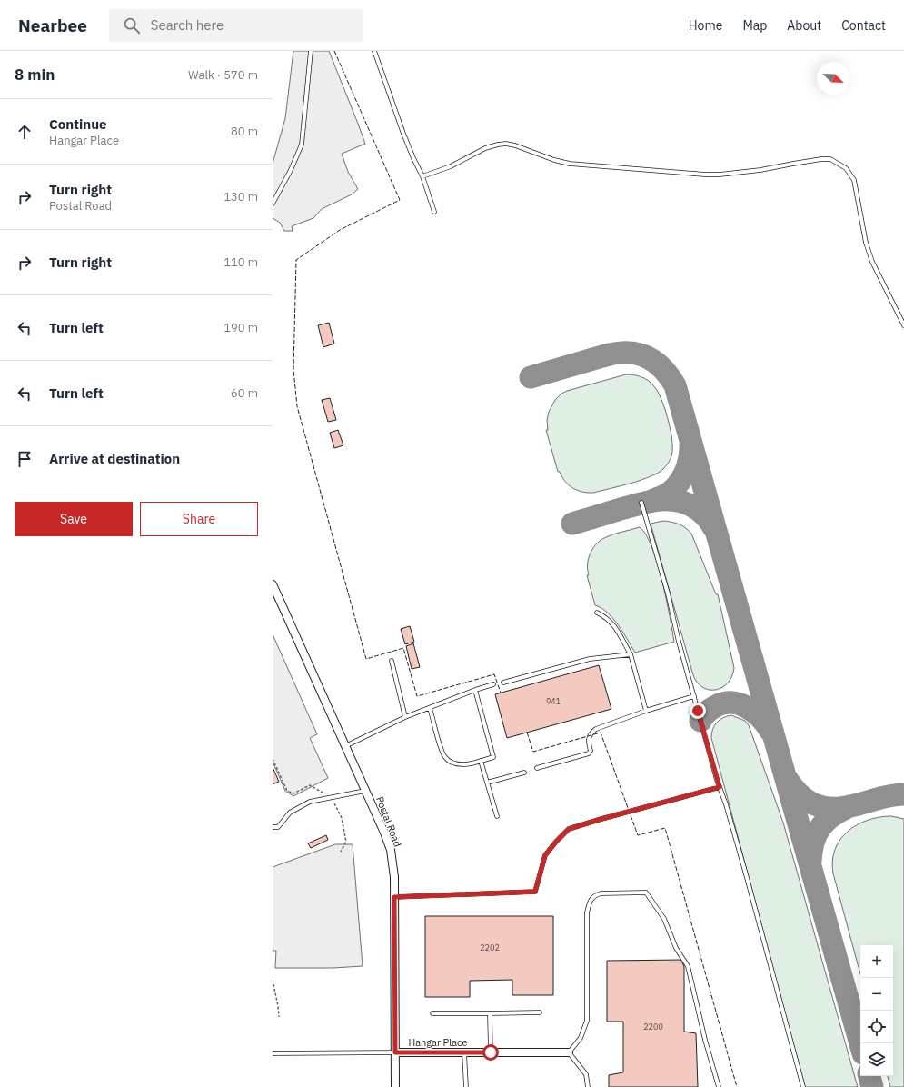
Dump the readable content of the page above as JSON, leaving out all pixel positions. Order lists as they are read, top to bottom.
{
  "streets": {
    "street": ["Postal Road", "Hangar Place"]
  },
  "crossings": [
    ["Postal Road", "Hangar Place"]
  ],
  "house_numbers": ["941", "2202", "2200"],
  "north": "bottom right",
  "page": {
    "header": "Nearbee",
    "search": "Search here",
    "nav": [
      "Home",
      "Map",
      "About",
      "Contact"
    ],
    "heading": ["8 min", "Walk · 570 m"],
    "list": [
      ["Continue", "Hangar Place", "80 m"],
      ["Turn right", "Postal Road", "130 m"],
      ["Turn right", "110 m"],
      ["Turn left", "190 m"],
      ["Turn left", "60 m"],
      "Arrive at destination"
    ],
    "buttons": ["Save", "Share"],
    "map_buttons": ["+", "−"]
  }
}
